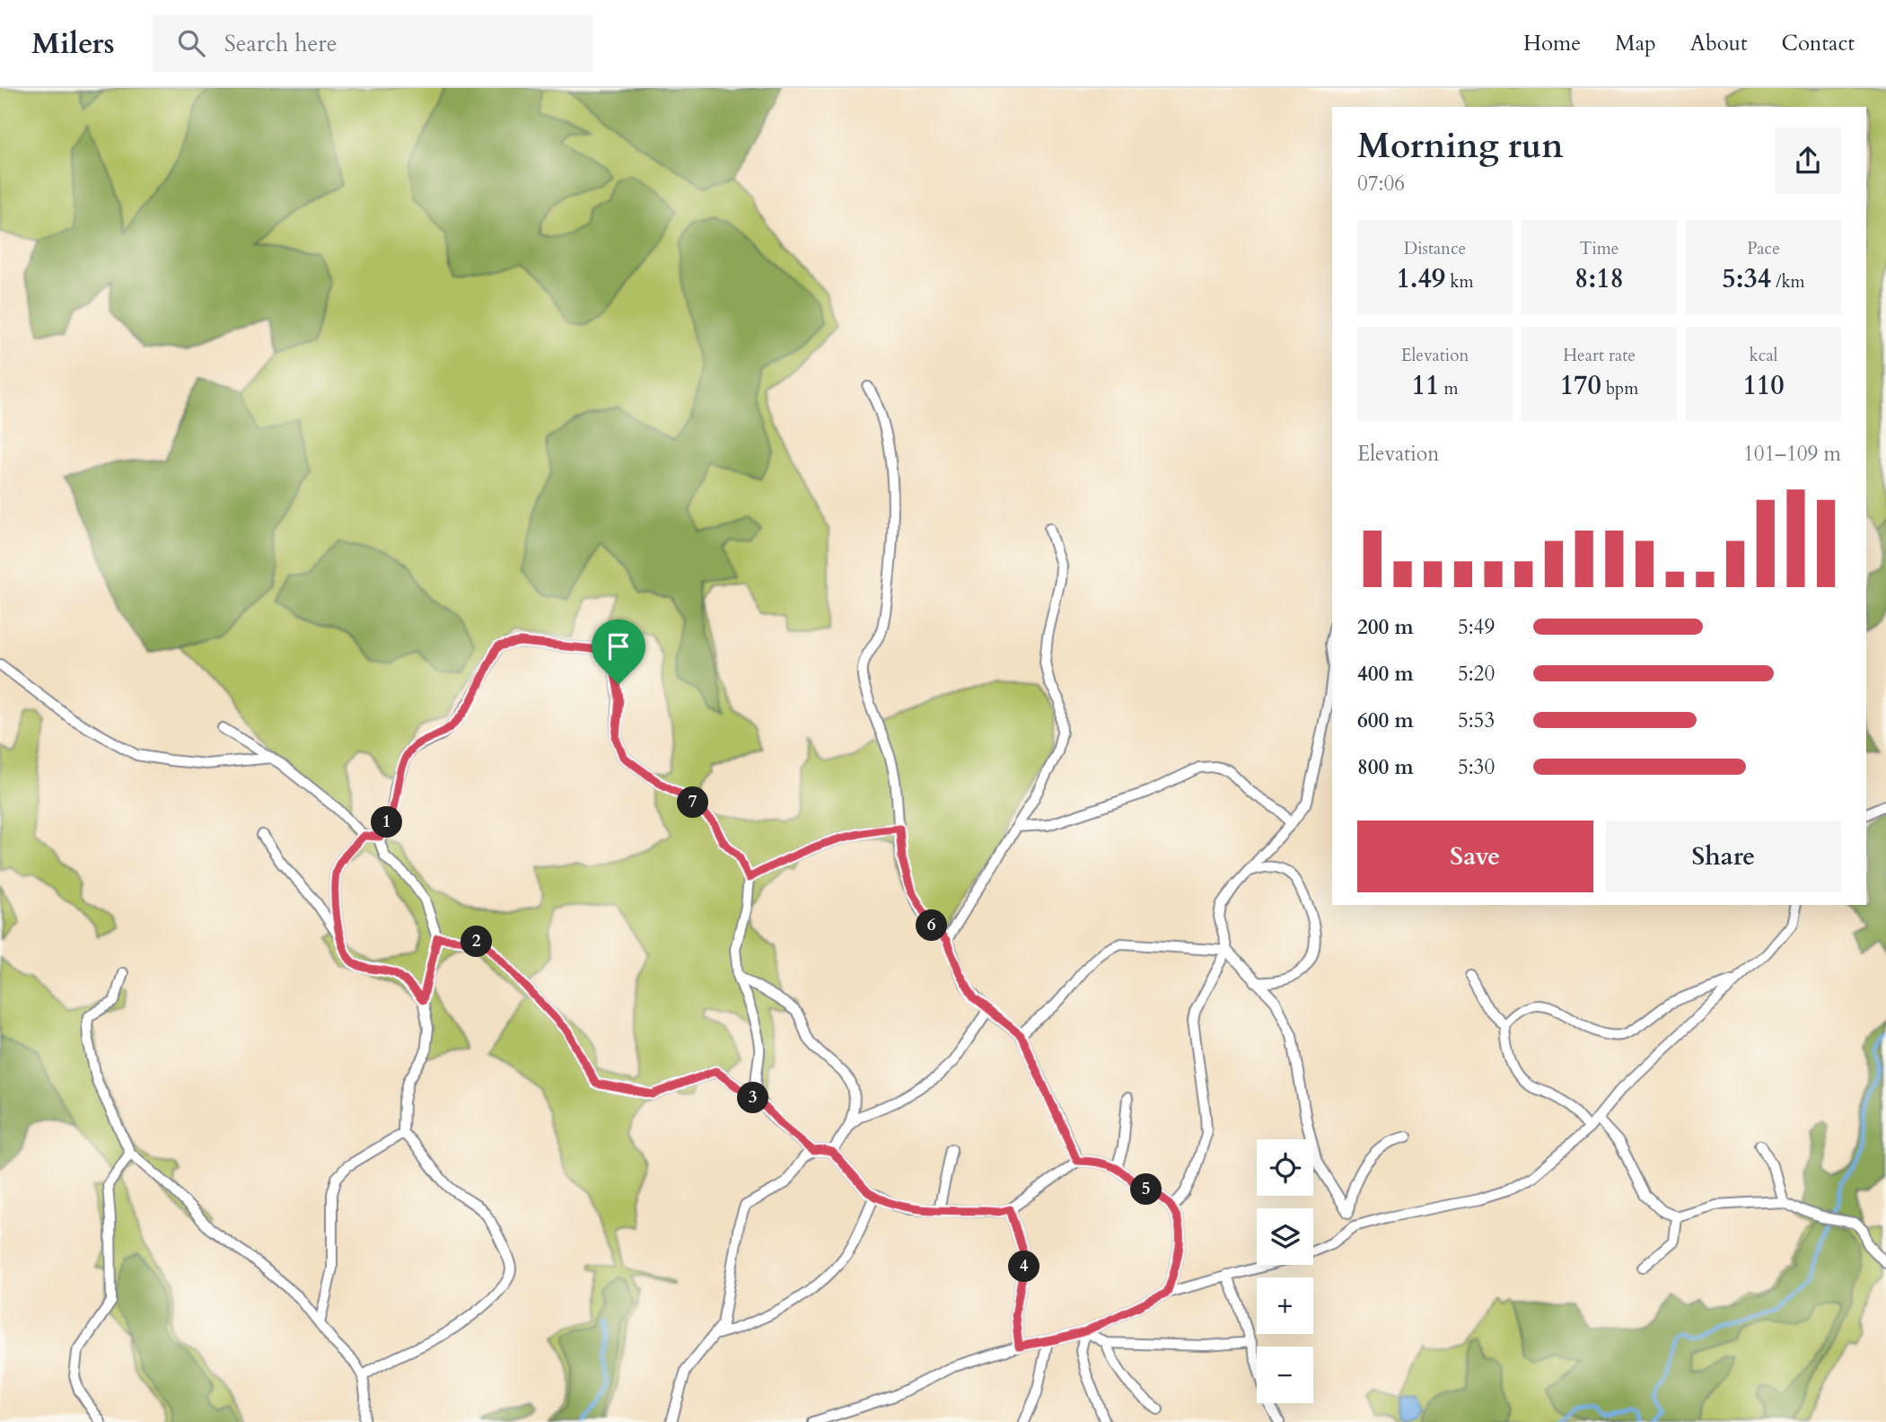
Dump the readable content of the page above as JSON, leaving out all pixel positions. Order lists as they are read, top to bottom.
{
  "page": {
    "header": "Milers",
    "search": "Search here",
    "nav": [
      "Home",
      "Map",
      "About",
      "Contact"
    ],
    "heading": ["Morning run", "07:06"],
    "stats": [
      ["Distance", "1.49 km"],
      ["Time", "8:18"],
      ["Pace", "5:34 /km"],
      ["Elevation", "11 m"],
      ["Heart rate", "170 bpm"],
      ["kcal", "110"]
    ],
    "chart": ["Elevation", "101–109 m"],
    "list": [
      {
        "name": "200 m",
        "note": "5:49"
      },
      {
        "name": "400 m",
        "note": "5:20"
      },
      {
        "name": "600 m",
        "note": "5:53"
      },
      {
        "name": "800 m",
        "note": "5:30"
      }
    ],
    "pins": [
      "7",
      "1",
      "6",
      "2",
      "3",
      "5",
      "4"
    ],
    "buttons": ["Save", "Share"],
    "map_buttons": ["+", "−"]
  }
}
